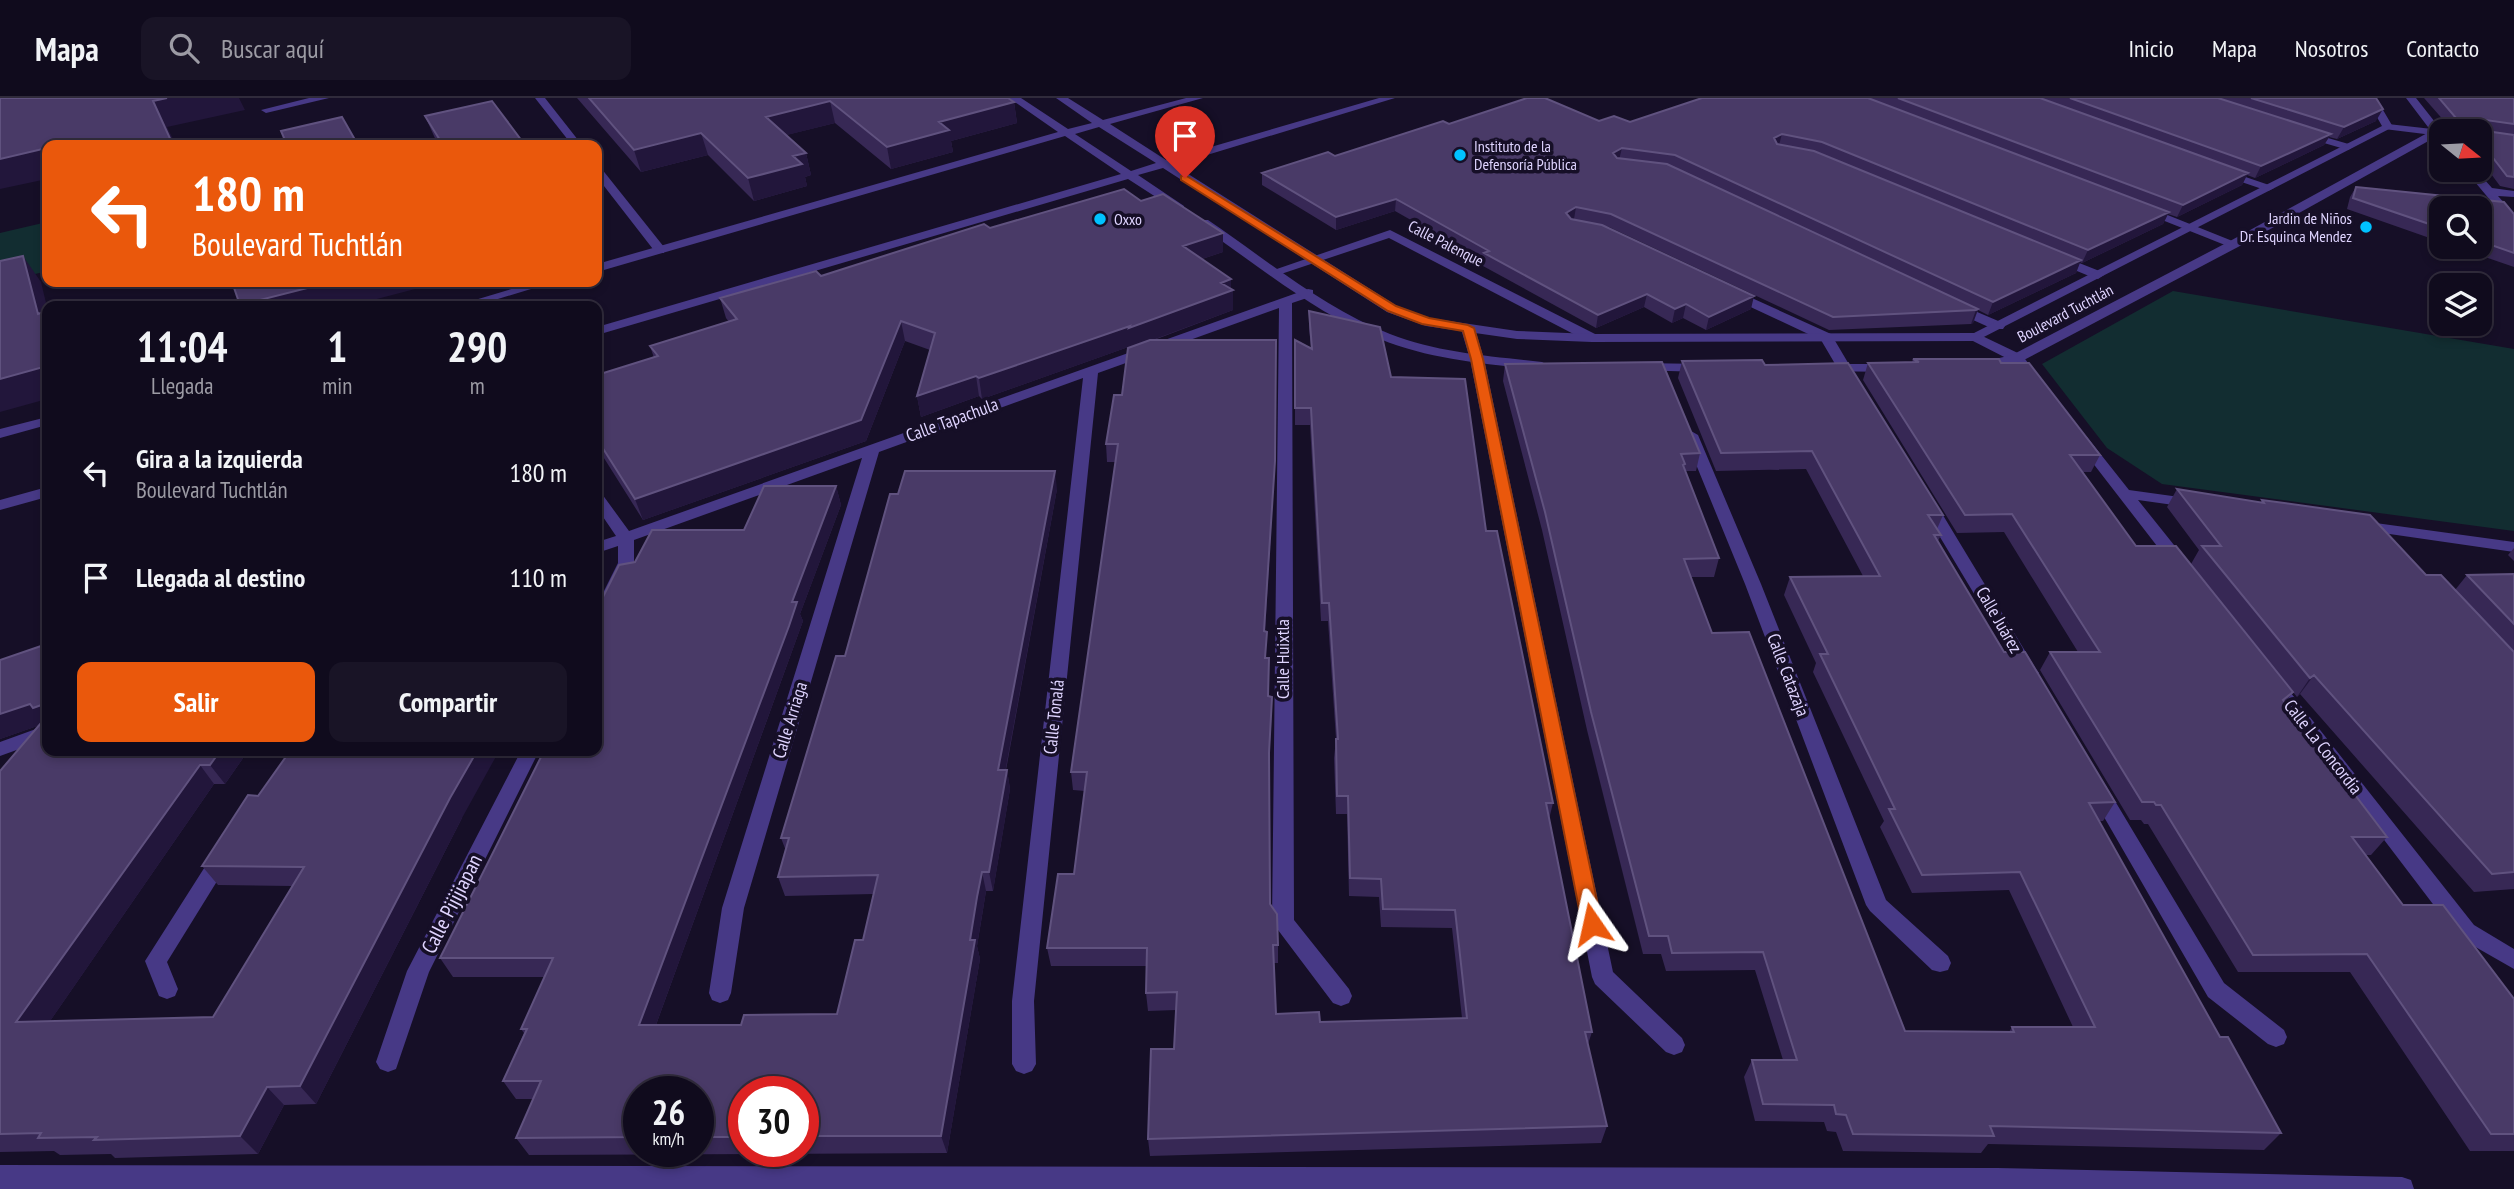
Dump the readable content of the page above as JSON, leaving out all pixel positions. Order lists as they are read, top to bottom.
{
  "streets": {
    "street": [
      "Calle Palenque",
      "Boulevard Tuchtlán",
      "Calle Tapachula",
      "Calle Juárez",
      "Calle Huixtla",
      "Calle Catazaja",
      "Calle Tonalá",
      "Calle Arriaga",
      "Calle La Concordia",
      "Calle Pijijiapan"
    ]
  },
  "crossings": [
    ["Calle Palenque", "Boulevard Tuchtlán"],
    ["Calle Tapachula", "Calle Huixtla"],
    ["Calle Tapachula", "Calle Tonalá"],
    ["Calle Tapachula", "Calle Arriaga"]
  ],
  "places": ["Instituto de la Defensoría Pública", "Oxxo", "Jardin de Niños Dr. Esquinca Mendez"],
  "north": "right",
  "page": {
    "header": "Mapa",
    "search": "Buscar aquí",
    "nav": [
      "Inicio",
      "Mapa",
      "Nosotros",
      "Contacto"
    ],
    "turn": ["180 m", "Boulevard Tuchtlán"],
    "eta": [
      "11:04",
      "Llegada",
      "1",
      "min",
      "290",
      "m"
    ],
    "list": [
      {
        "name": "Gira a la izquierda",
        "note": "Boulevard Tuchtlán",
        "value": "180 m"
      },
      {
        "name": "Llegada al destino",
        "value": "110 m"
      }
    ],
    "buttons": ["Salir", "Compartir"],
    "speed": "26 km/h",
    "limit": "30"
  }
}
